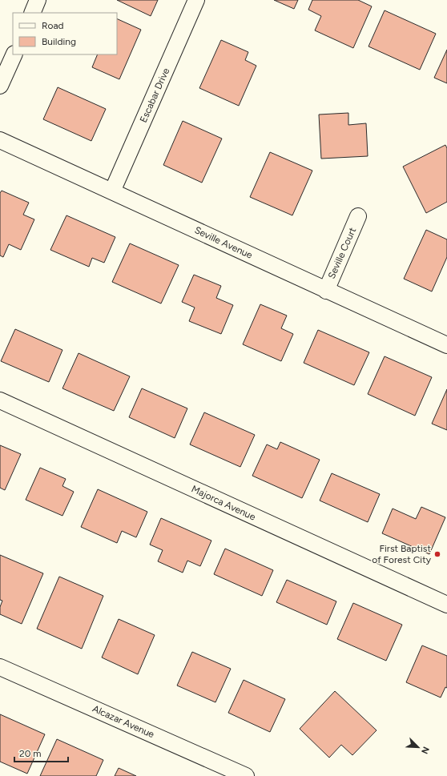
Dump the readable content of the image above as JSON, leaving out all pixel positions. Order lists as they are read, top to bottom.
{
  "streets": {
    "street": [
      "Escabar Drive",
      "Seville Avenue",
      "Seville Court",
      "Majorca Avenue",
      "Alcazar Avenue"
    ]
  },
  "crossings": [
    ["Escabar Drive", "Seville Avenue"],
    ["Seville Avenue", "Seville Court"]
  ],
  "places": ["First Baptist of Forest City"],
  "legend": ["Road", "Building"],
  "scale_bar": "20 m",
  "north": "bottom right"
}
